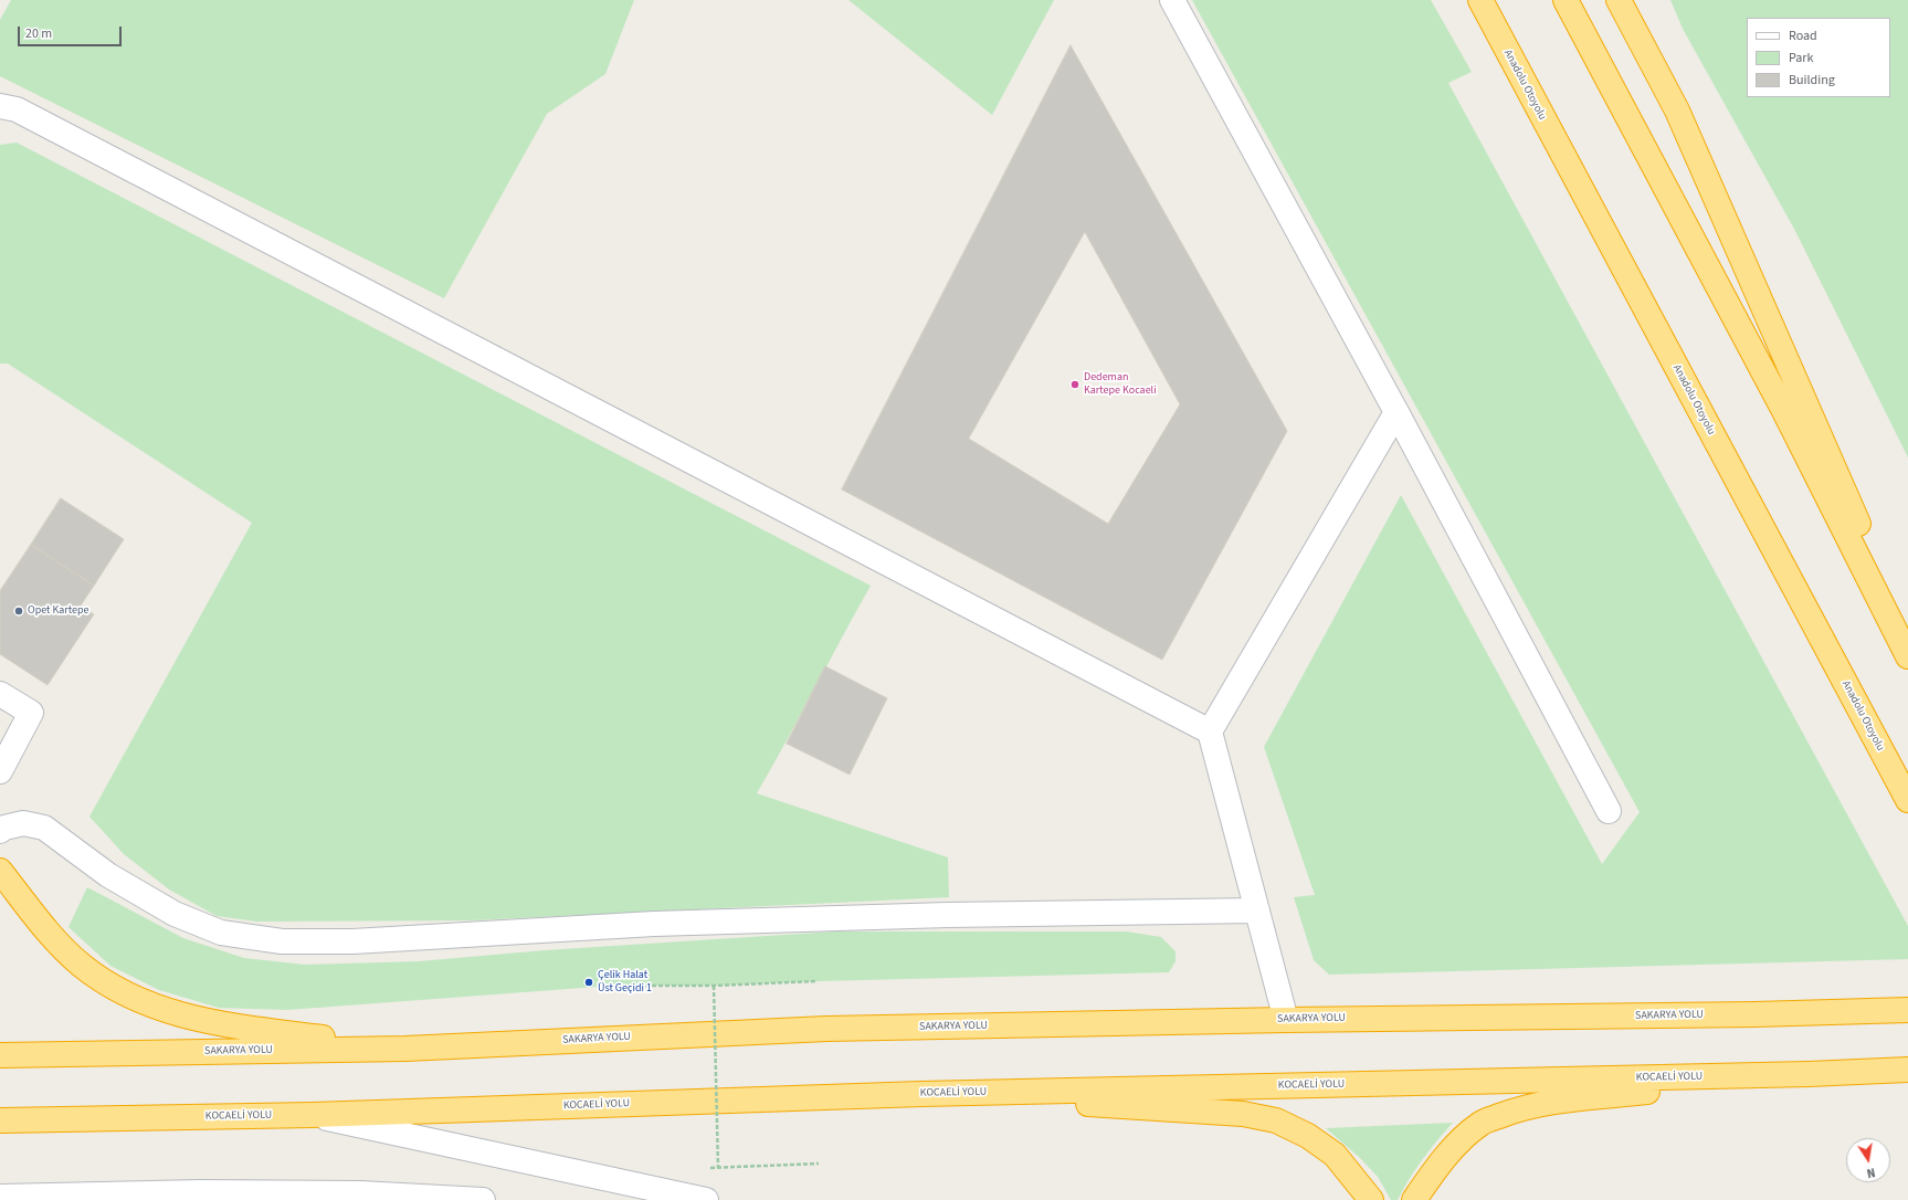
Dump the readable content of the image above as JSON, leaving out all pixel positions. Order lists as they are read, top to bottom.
{
  "streets": {
    "highway": ["Anadolu Otoyolu", "SAKARYA YOLU", "KOCAELİ YOLU"]
  },
  "places": ["Dedeman Kartepe Kocaeli", "Opet Kartepe", "Çelik Halat Üst Geçidi 1"],
  "legend": ["Road", "Park", "Building"],
  "scale_bar": "20 m",
  "north": "bottom"
}
